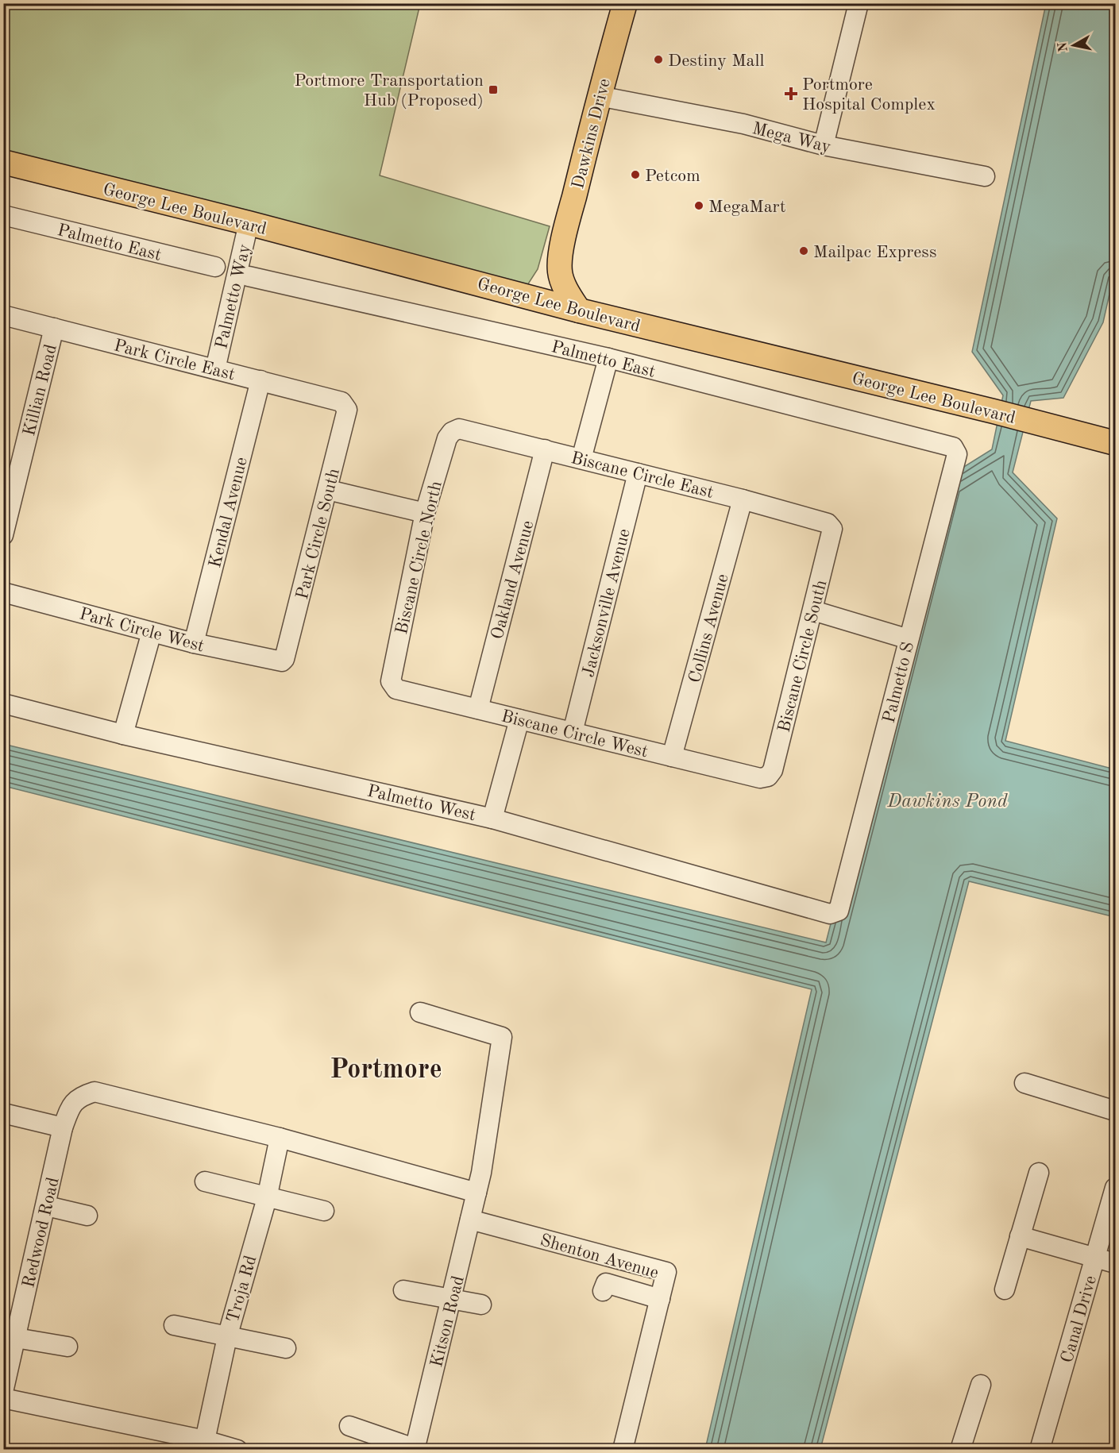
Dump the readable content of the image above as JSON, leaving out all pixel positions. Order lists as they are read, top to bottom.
{
  "streets": {
    "main road": ["Dawkins Drive", "George Lee Boulevard"],
    "street": [
      "Mega Way",
      "Palmetto East",
      "Palmetto Way",
      "Park Circle East",
      "Killian Road",
      "Biscane Circle East",
      "Kendal Avenue",
      "Park Circle South",
      "Biscane Circle North",
      "Oakland Avenue",
      "Jacksonville Avenue",
      "Collins Avenue",
      "Park Circle West",
      "Biscane Circle South",
      "Palmetto S",
      "Biscane Circle West",
      "Palmetto West",
      "Redwood Road",
      "Shenton Avenue",
      "Troja Rd",
      "Canal Drive",
      "Kitson Road"
    ]
  },
  "crossings": [
    ["Dawkins Drive", "Mega Way"],
    ["Dawkins Drive", "George Lee Boulevard"],
    ["George Lee Boulevard", "Palmetto Way"],
    ["Palmetto East", "Palmetto S"],
    ["Palmetto Way", "Park Circle East"],
    ["Park Circle East", "Killian Road"],
    ["Park Circle East", "Kendal Avenue"],
    ["Park Circle East", "Park Circle South"],
    ["Biscane Circle East", "Biscane Circle North"],
    ["Biscane Circle East", "Oakland Avenue"],
    ["Biscane Circle East", "Jacksonville Avenue"],
    ["Biscane Circle East", "Collins Avenue"],
    ["Biscane Circle East", "Biscane Circle South"],
    ["Kendal Avenue", "Park Circle West"],
    ["Park Circle South", "Park Circle West"],
    ["Biscane Circle North", "Biscane Circle West"],
    ["Oakland Avenue", "Biscane Circle West"],
    ["Jacksonville Avenue", "Biscane Circle West"],
    ["Collins Avenue", "Biscane Circle West"],
    ["Biscane Circle South", "Biscane Circle West"],
    ["Palmetto S", "Palmetto West"],
    ["Redwood Road", "Troja Rd"],
    ["Redwood Road", "Kitson Road"],
    ["Shenton Avenue", "Kitson Road"]
  ],
  "districts": ["Portmore"],
  "water": ["Dawkins Pond"],
  "places": {
    "other": [
      "Destiny Mall",
      "Petcom",
      "MegaMart",
      "Mailpac Express"
    ],
    "transit": ["Portmore Transportation Hub (Proposed)"],
    "health": ["Portmore Hospital Complex"]
  },
  "north": "left"
}
